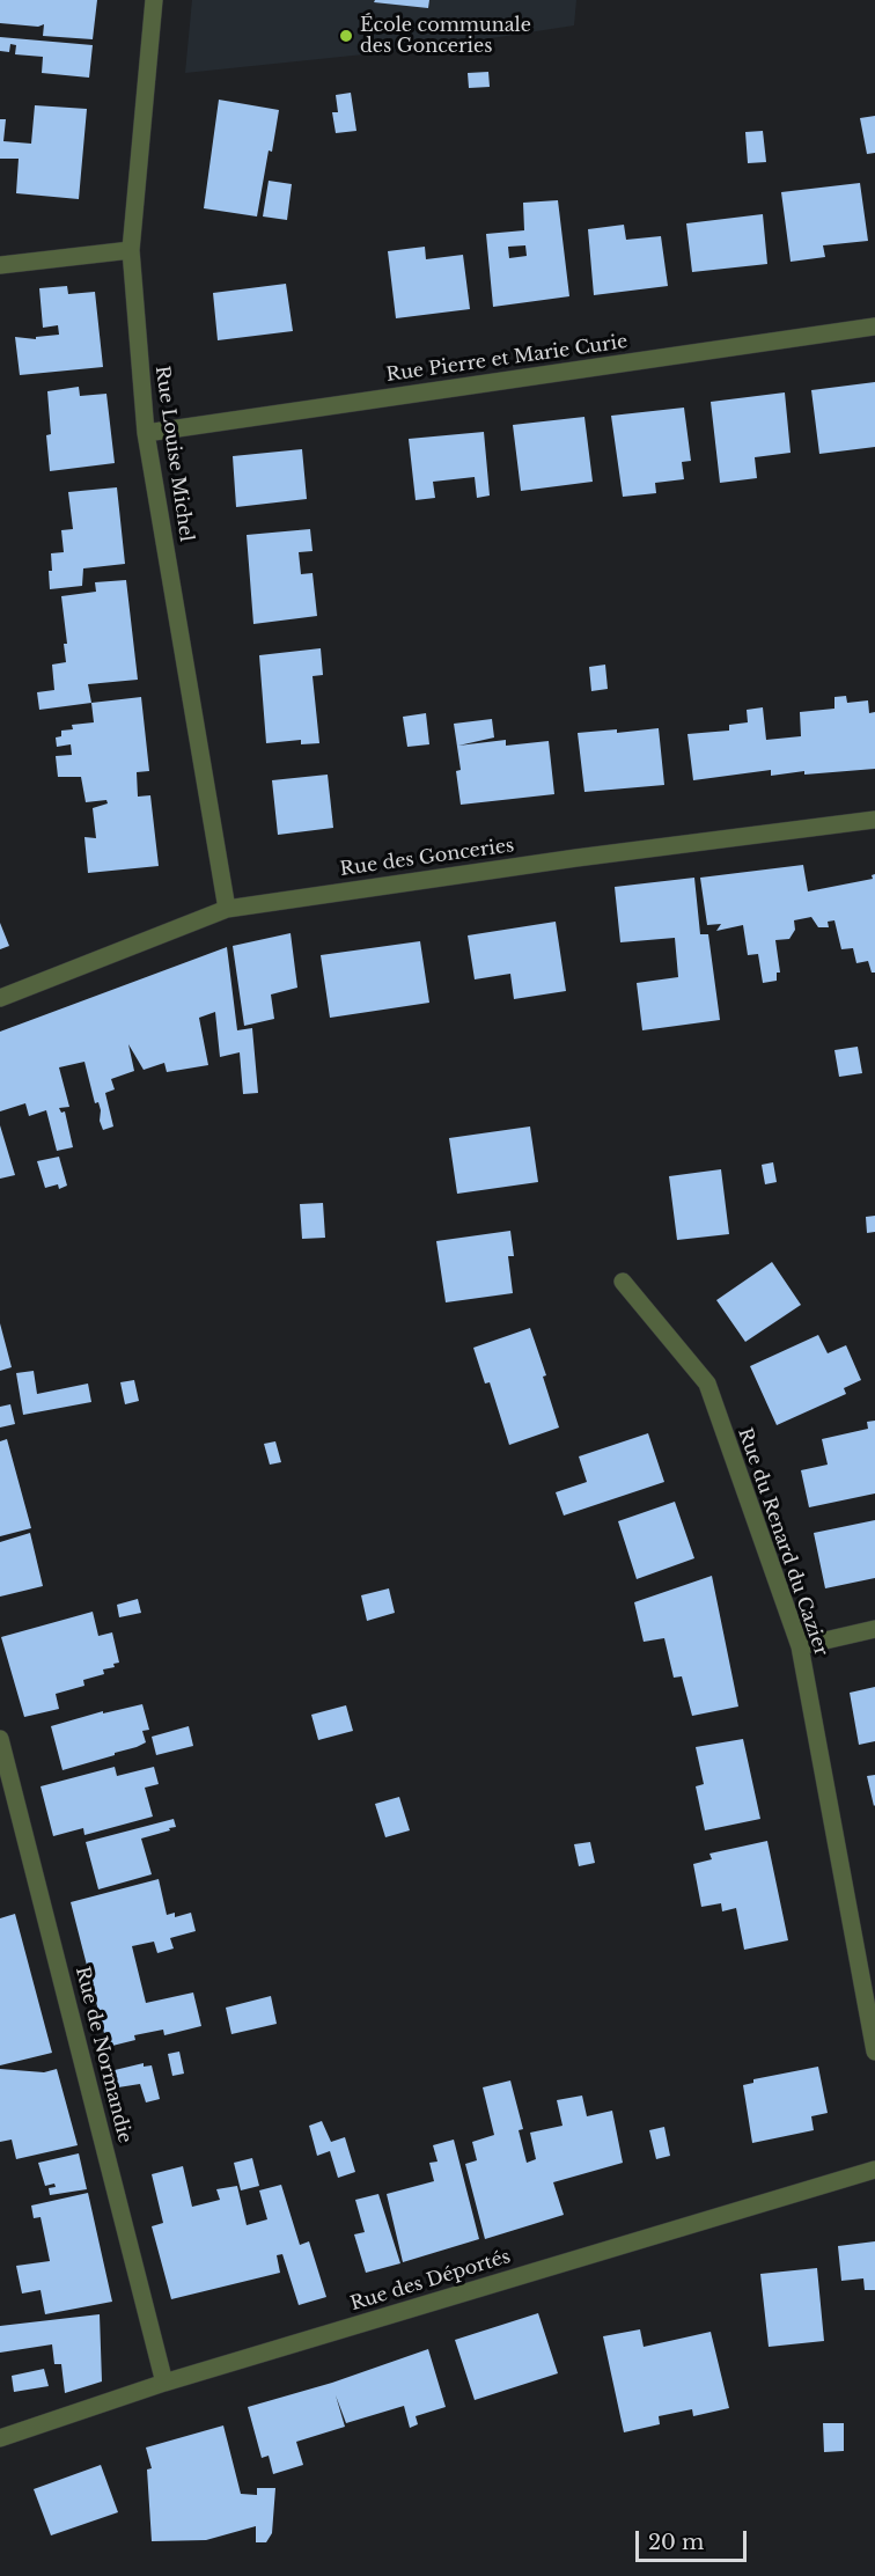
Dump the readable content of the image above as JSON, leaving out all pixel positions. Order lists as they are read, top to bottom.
{
  "streets": {
    "street": [
      "Rue Pierre et Marie Curie",
      "Rue Louise Michel",
      "Rue des Gonceries",
      "Rue du Renard du Cazier",
      "Rue de Normandie",
      "Rue des Déportés"
    ]
  },
  "crossings": [
    ["Rue Pierre et Marie Curie", "Rue Louise Michel"],
    ["Rue Louise Michel", "Rue des Gonceries"],
    ["Rue de Normandie", "Rue des Déportés"]
  ],
  "places": ["École communale des Gonceries"],
  "scale_bar": "20 m"
}
